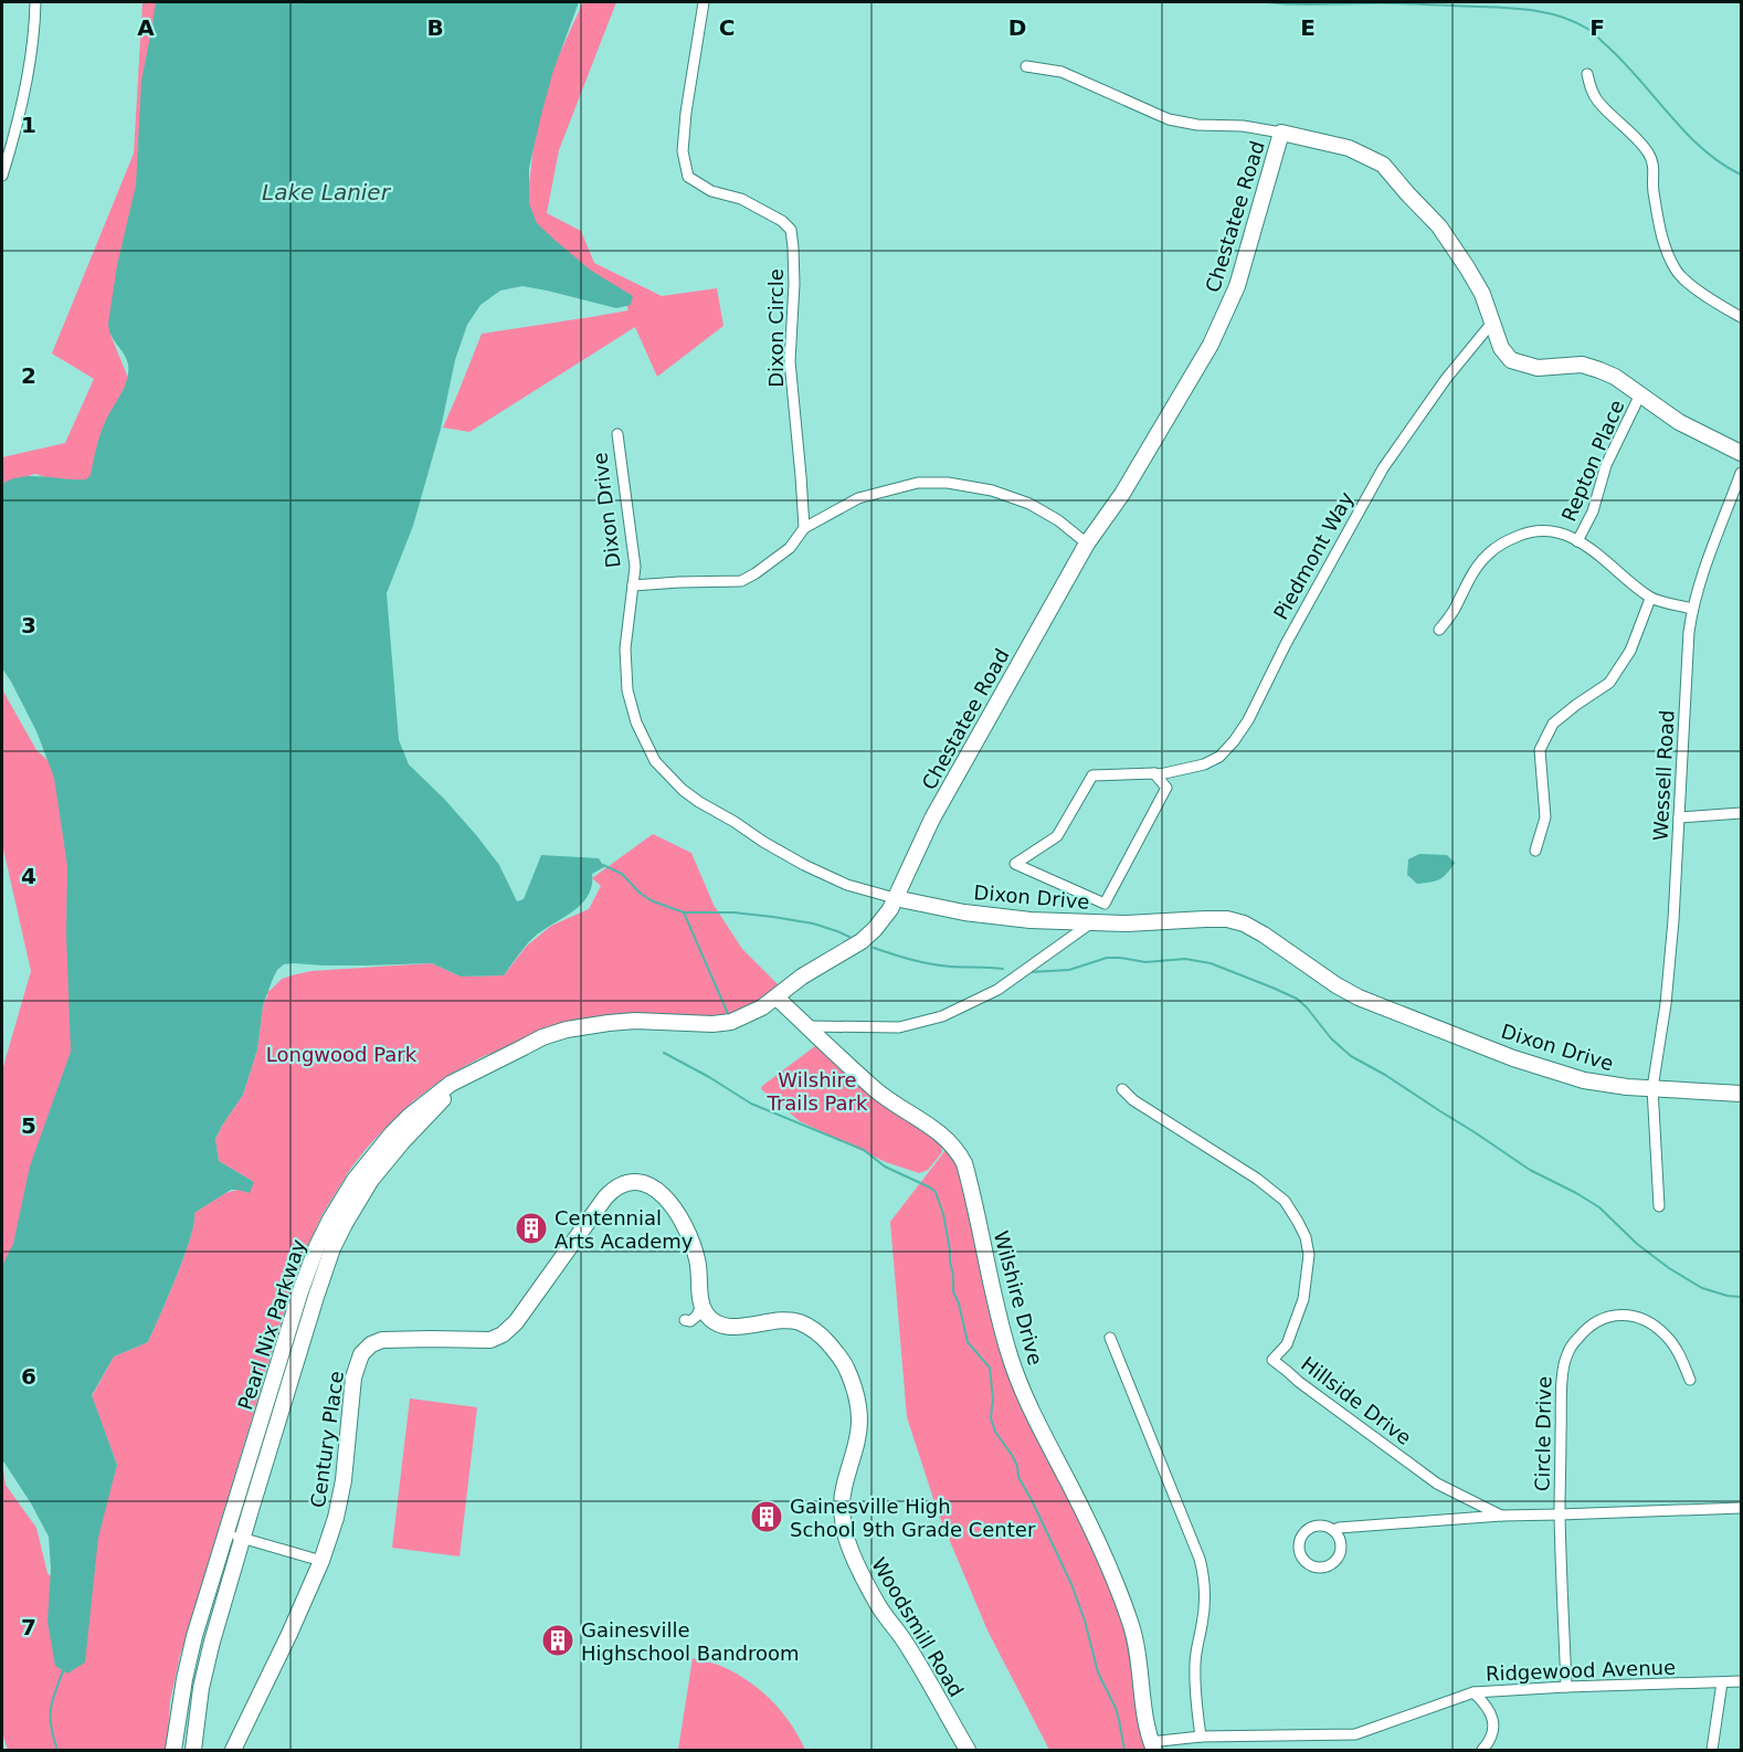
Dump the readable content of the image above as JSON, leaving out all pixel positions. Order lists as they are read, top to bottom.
{
  "streets": {
    "street": [
      "Chestatee Road",
      "Dixon Circle",
      "Repton Place",
      "Dixon Drive",
      "Piedmont Way",
      "Wessell Road",
      "Wilshire Drive",
      "Pearl Nix Parkway",
      "Hillside Drive",
      "Circle Drive",
      "Century Place",
      "Woodsmill Road",
      "Ridgewood Avenue"
    ]
  },
  "crossings": [
    ["Chestatee Road", "Dixon Drive"],
    ["Chestatee Road", "Wilshire Drive"],
    ["Chestatee Road", "Pearl Nix Parkway"],
    ["Dixon Drive", "Wessell Road"],
    ["Wilshire Drive", "Ridgewood Avenue"],
    ["Circle Drive", "Ridgewood Avenue"],
    ["Century Place", "Woodsmill Road"]
  ],
  "water": ["Lake Lanier"],
  "parks": ["Longwood Park", "Wilshire Trails Park"],
  "places": {
    "building": ["Centennial Arts Academy", "Gainesville High School 9th Grade Center", "Gainesville Highschool Bandroom"]
  },
  "grid": {
    "columns": [
      "A",
      "B",
      "C",
      "D",
      "E",
      "F"
    ],
    "rows": [
      "1",
      "2",
      "3",
      "4",
      "5",
      "6",
      "7"
    ]
  }
}
